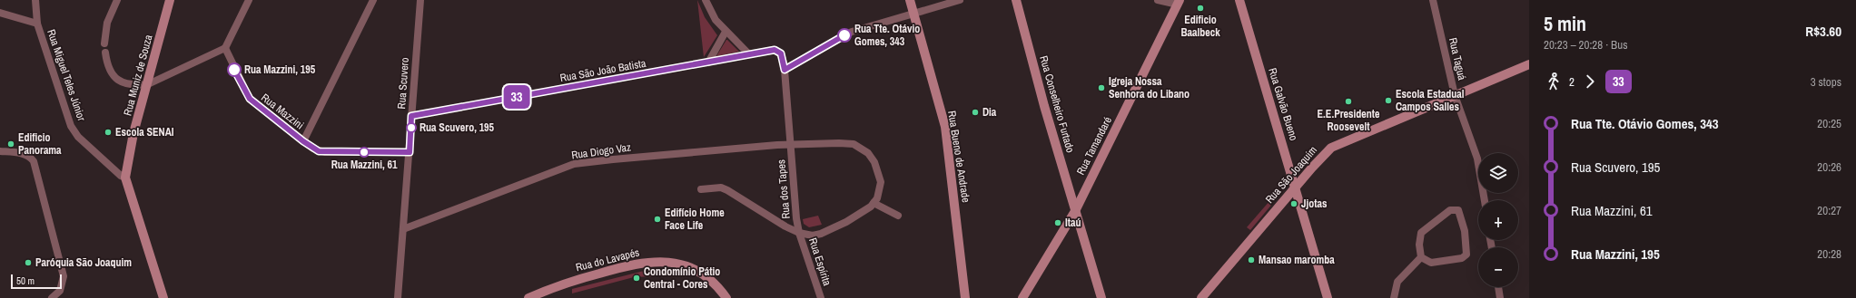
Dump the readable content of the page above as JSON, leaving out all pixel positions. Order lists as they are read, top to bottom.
{
  "streets": {
    "street": [
      "Rua Taguá",
      "Rua São João Batista",
      "Rua Miguel Teles Júnior",
      "Rua Muniz de Souza",
      "Rua Scuvero",
      "Rua Conselheiro Furtado",
      "Rua Galvão Bueno",
      "Rua Mazzini",
      "Rua Tamandaré",
      "Rua Diogo Vaz",
      "Rua Bueno de Andrade",
      "Rua São Joaquim",
      "Rua dos Tapes",
      "Rua do Lavapés",
      "Rua Espírita"
    ]
  },
  "crossings": [
    ["Rua Taguá", "Rua São Joaquim"],
    ["Rua São João Batista", "Rua Scuvero"],
    ["Rua São João Batista", "Rua Diogo Vaz"],
    ["Rua São João Batista", "Rua dos Tapes"],
    ["Rua São João Batista", "Rua Espírita"],
    ["Rua Miguel Teles Júnior", "Rua Muniz de Souza"],
    ["Rua Scuvero", "Rua Mazzini"],
    ["Rua Scuvero", "Rua Diogo Vaz"],
    ["Rua Conselheiro Furtado", "Rua Tamandaré"],
    ["Rua Galvão Bueno", "Rua São Joaquim"],
    ["Rua Diogo Vaz", "Rua dos Tapes"],
    ["Rua Diogo Vaz", "Rua Espírita"],
    ["Rua dos Tapes", "Rua Espírita"]
  ],
  "places": [
    "Edificio Baalbeck",
    "Rua Tte. Otávio Gomes, 343",
    "Rua Mazzini, 195",
    "Igreja Nossa Senhora do Libano",
    "Escola Estadual Campos Salles",
    "E.E.Presidente Roosevelt",
    "Dia",
    "Rua Scuvero, 195",
    "Escola SENAI",
    "Edificio Panorama",
    "Rua Mazzini, 61",
    "Jjotas",
    "Edifício Home Face Life",
    "Itaú",
    "Mansao maromba",
    "Paróquia São Joaquim",
    "Condomínio Pátio Central - Cores"
  ],
  "lines": ["bus line 33"],
  "scale_bar": "50 m",
  "page": {
    "on_map": "33",
    "heading": ["5 min", "20:23 – 20:28 · Bus", "R$3.60"],
    "legs": ["2", "33", "3 stops"],
    "list": [
      {
        "name": "Rua Tte. Otávio Gomes, 343",
        "value": "20:25"
      },
      {
        "name": "Rua Scuvero, 195",
        "value": "20:26"
      },
      {
        "name": "Rua Mazzini, 61",
        "value": "20:27"
      },
      {
        "name": "Rua Mazzini, 195",
        "value": "20:28"
      }
    ],
    "map_buttons": ["+", "−"],
    "scale": "50 m"
  }
}
